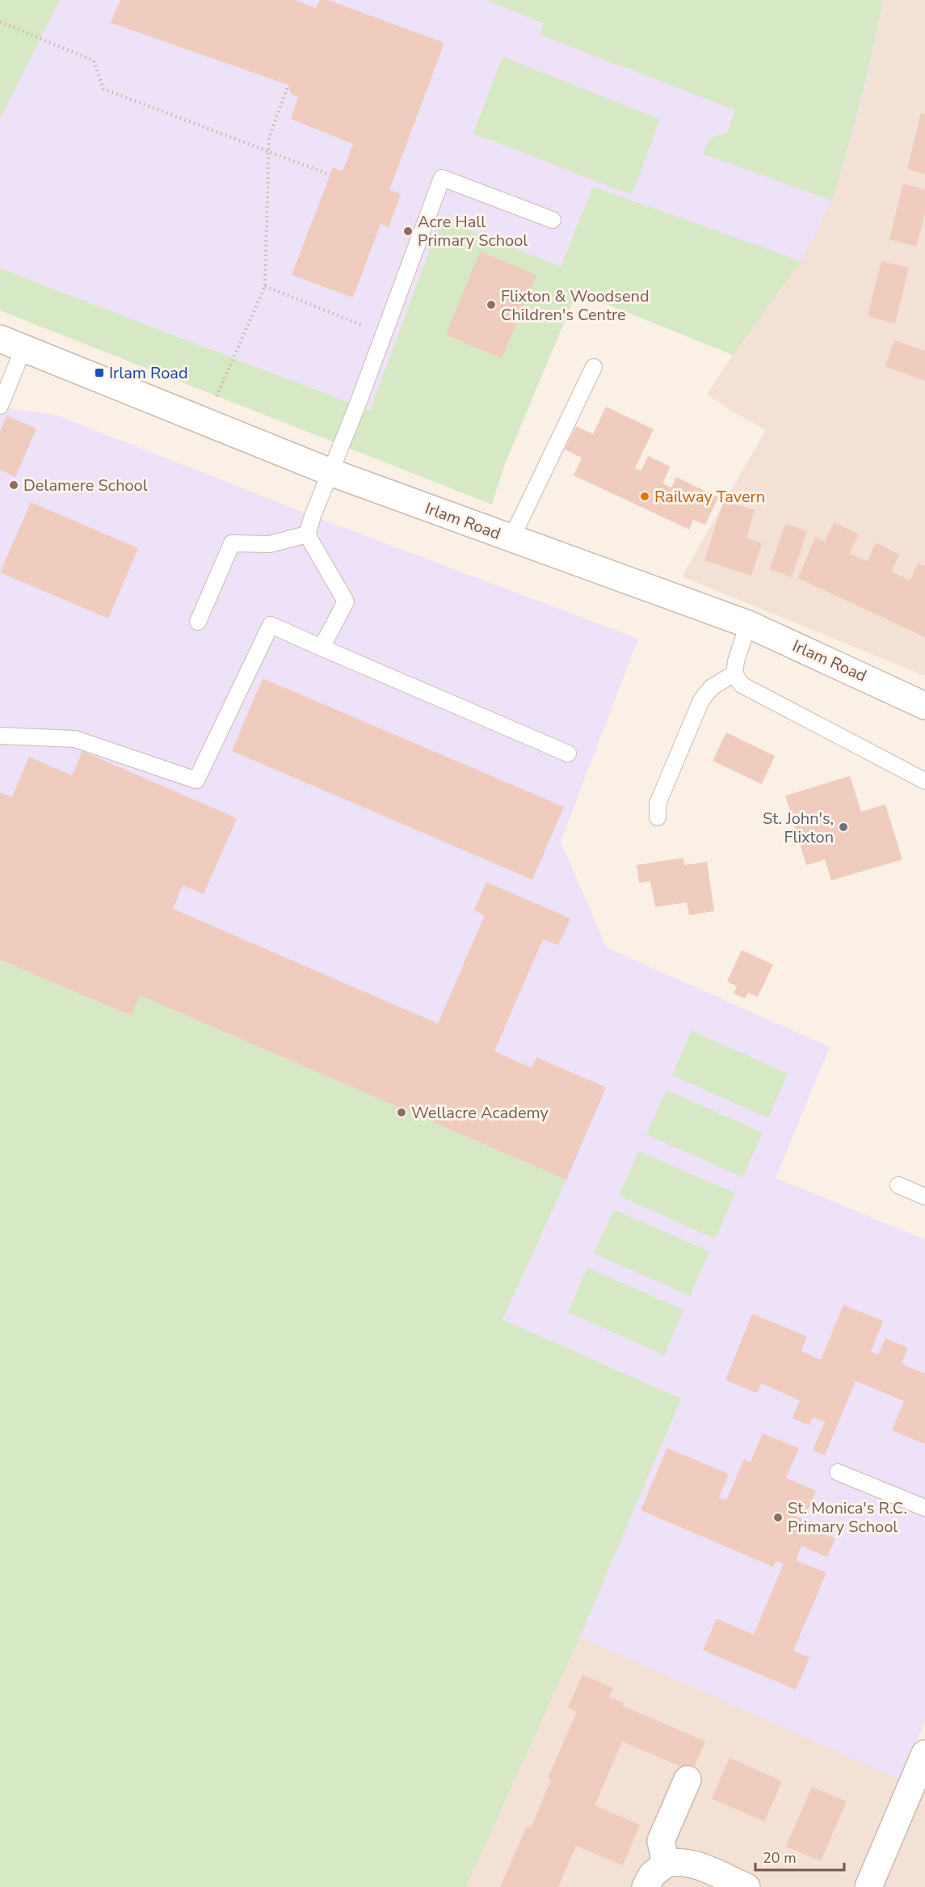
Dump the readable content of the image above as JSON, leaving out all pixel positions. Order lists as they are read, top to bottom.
{
  "streets": {
    "street": ["Irlam Road"]
  },
  "places": {
    "other": [
      "Acre Hall Primary School",
      "Flixton & Woodsend Children's Centre",
      "Delamere School",
      "Railway Tavern",
      "St. John's, Flixton",
      "Wellacre Academy",
      "St. Monica's R.C. Primary School"
    ],
    "transit": ["Irlam Road"]
  },
  "scale_bar": "20 m"
}
